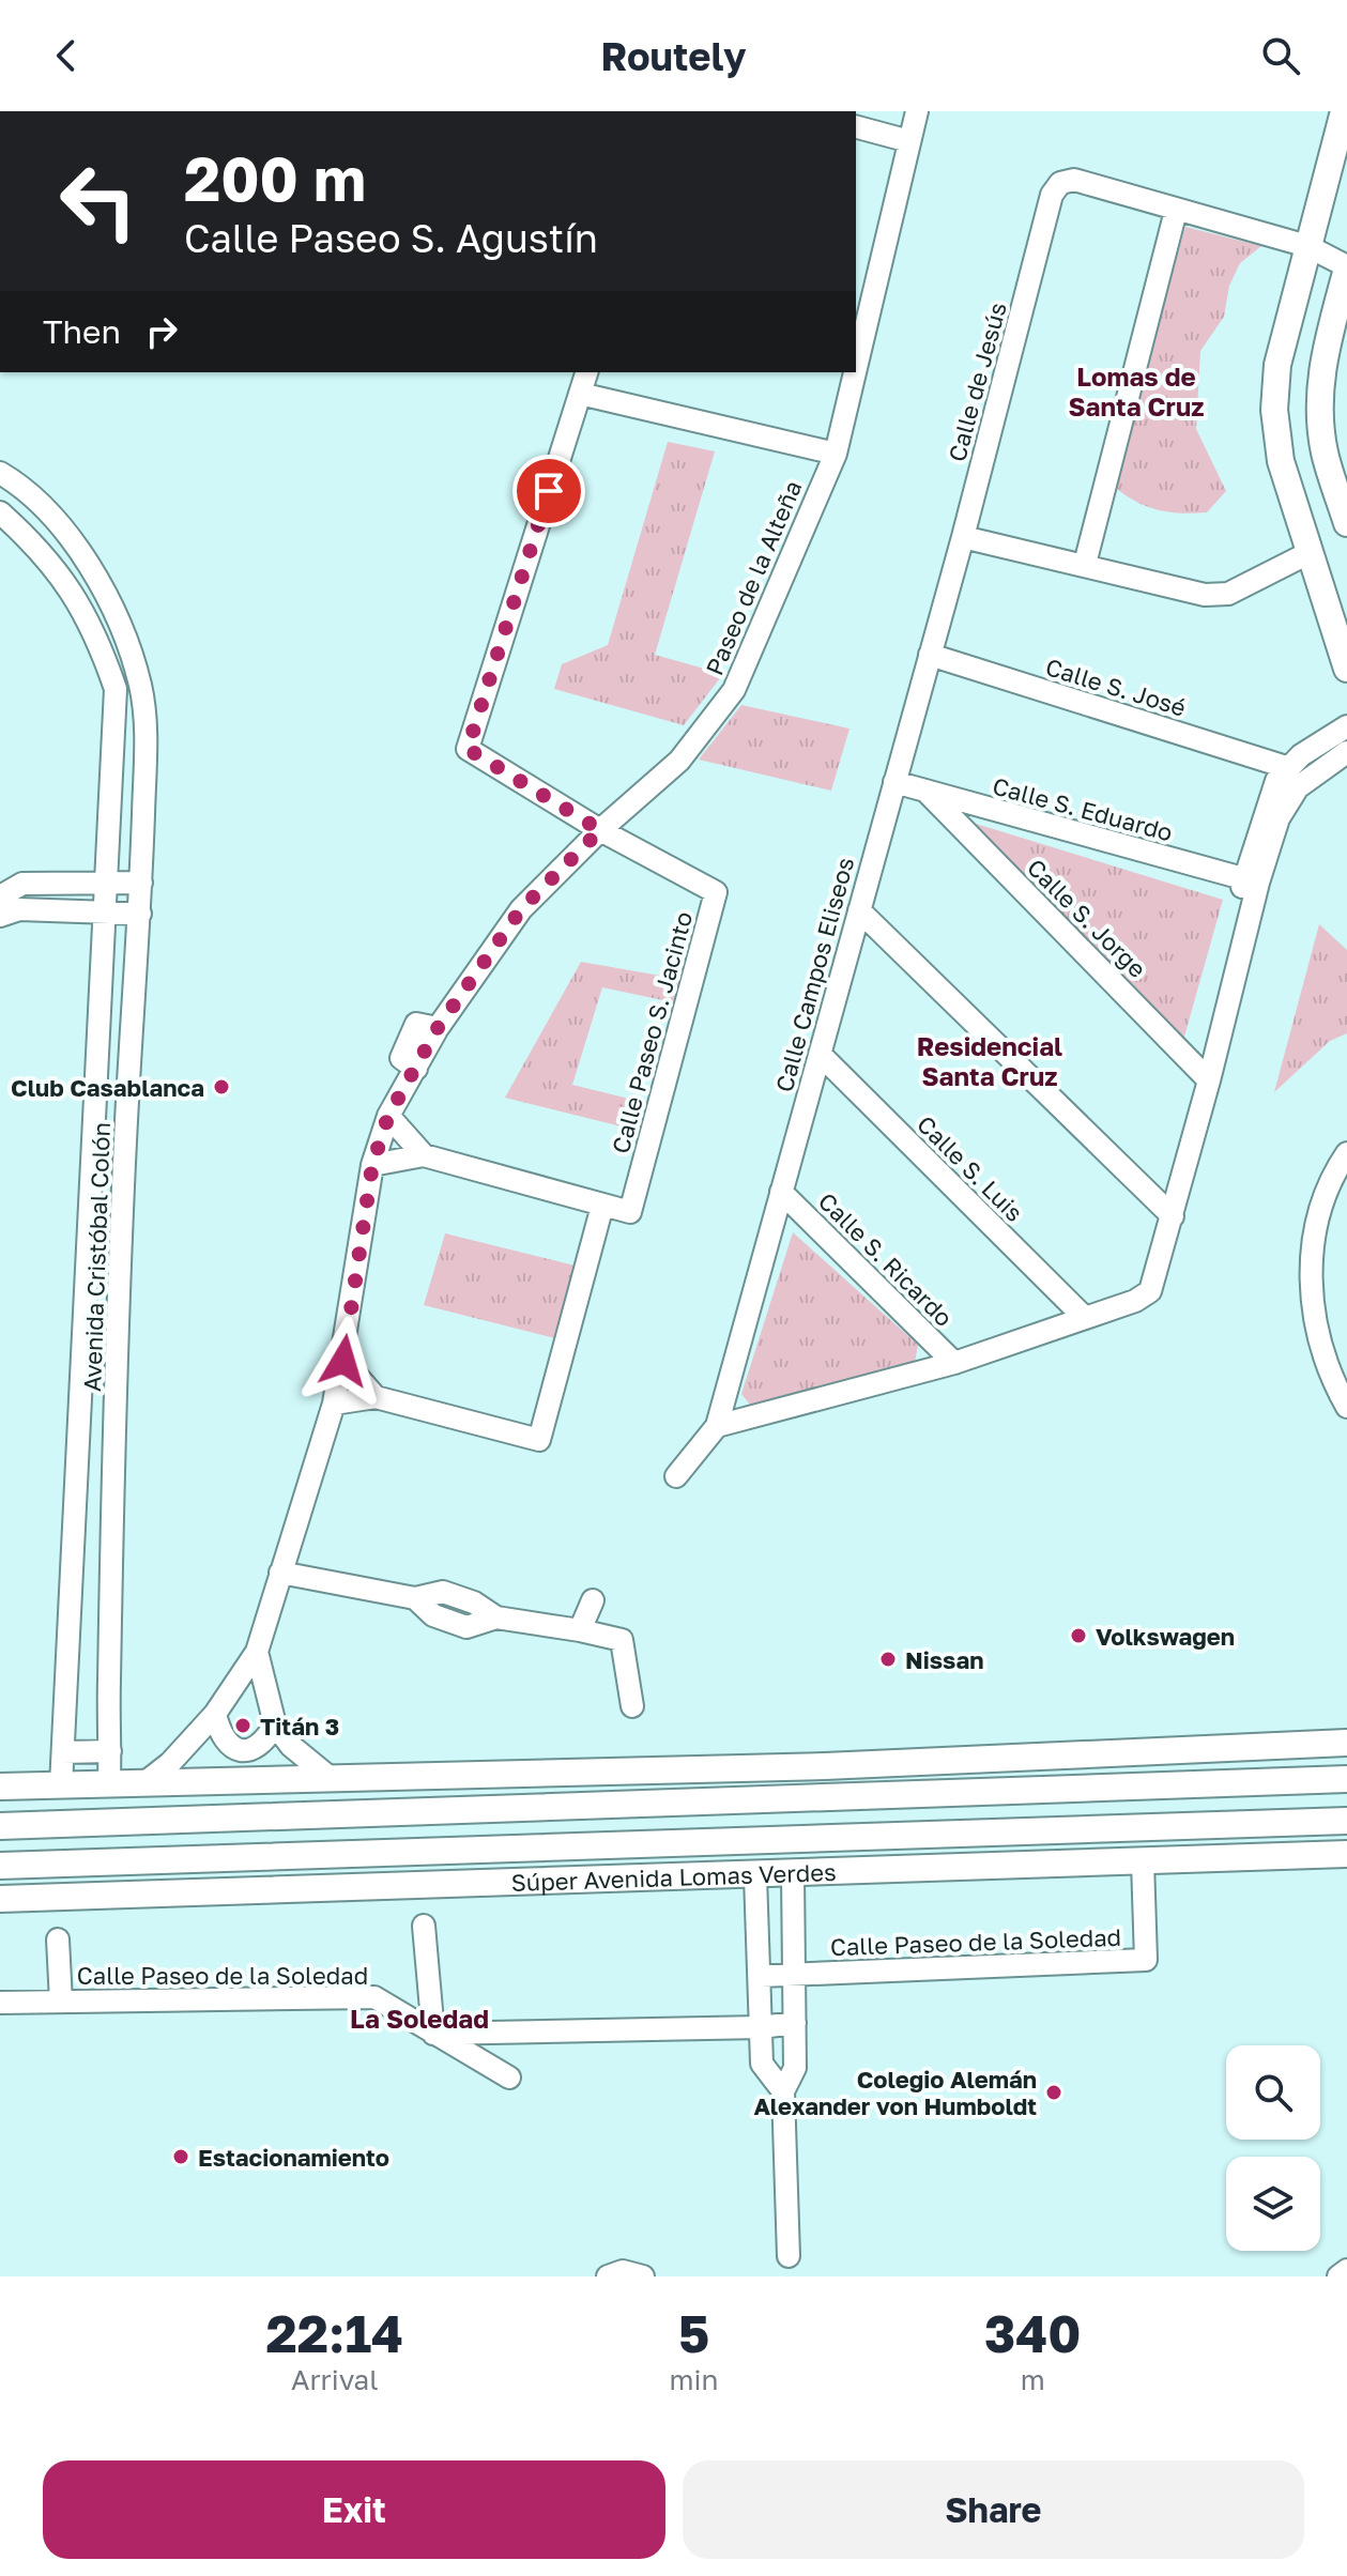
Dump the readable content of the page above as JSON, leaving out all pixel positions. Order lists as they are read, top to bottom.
{
  "streets": {
    "main road": ["Súper Avenida Lomas Verdes"],
    "street": [
      "Calle de Jesús",
      "Paseo de la Alteña",
      "Calle S. José",
      "Calle S. Eduardo",
      "Calle S. Jorge",
      "Calle Campos Eliseos",
      "Calle Paseo S. Jacinto",
      "Calle S. Luis",
      "Avenida Cristóbal Colón",
      "Calle S. Ricardo",
      "Calle Paseo de la Soledad"
    ]
  },
  "crossings": [
    ["Calle de Jesús", "Calle Campos Eliseos"],
    ["Paseo de la Alteña", "Calle Paseo S. Jacinto"],
    ["Calle S. José", "Calle Campos Eliseos"],
    ["Calle S. Eduardo", "Calle S. Jorge"],
    ["Calle S. Eduardo", "Calle Campos Eliseos"],
    ["Calle Campos Eliseos", "Calle S. Luis"],
    ["Calle Campos Eliseos", "Calle S. Ricardo"],
    ["Súper Avenida Lomas Verdes", "Calle Paseo de la Soledad"]
  ],
  "districts": ["Lomas de Santa Cruz", "Residencial Santa Cruz", "La Soledad"],
  "places": [
    "Club Casablanca",
    "Volkswagen",
    "Nissan",
    "Titán 3",
    "Colegio Alemán Alexander von Humboldt",
    "Estacionamiento"
  ],
  "page": {
    "header": "Routely",
    "turn": ["200 m", "Calle Paseo S. Agustín"],
    "then": "Then",
    "eta": [
      "22:14",
      "Arrival",
      "5",
      "min",
      "340",
      "m"
    ],
    "buttons": ["Exit", "Share"]
  }
}
